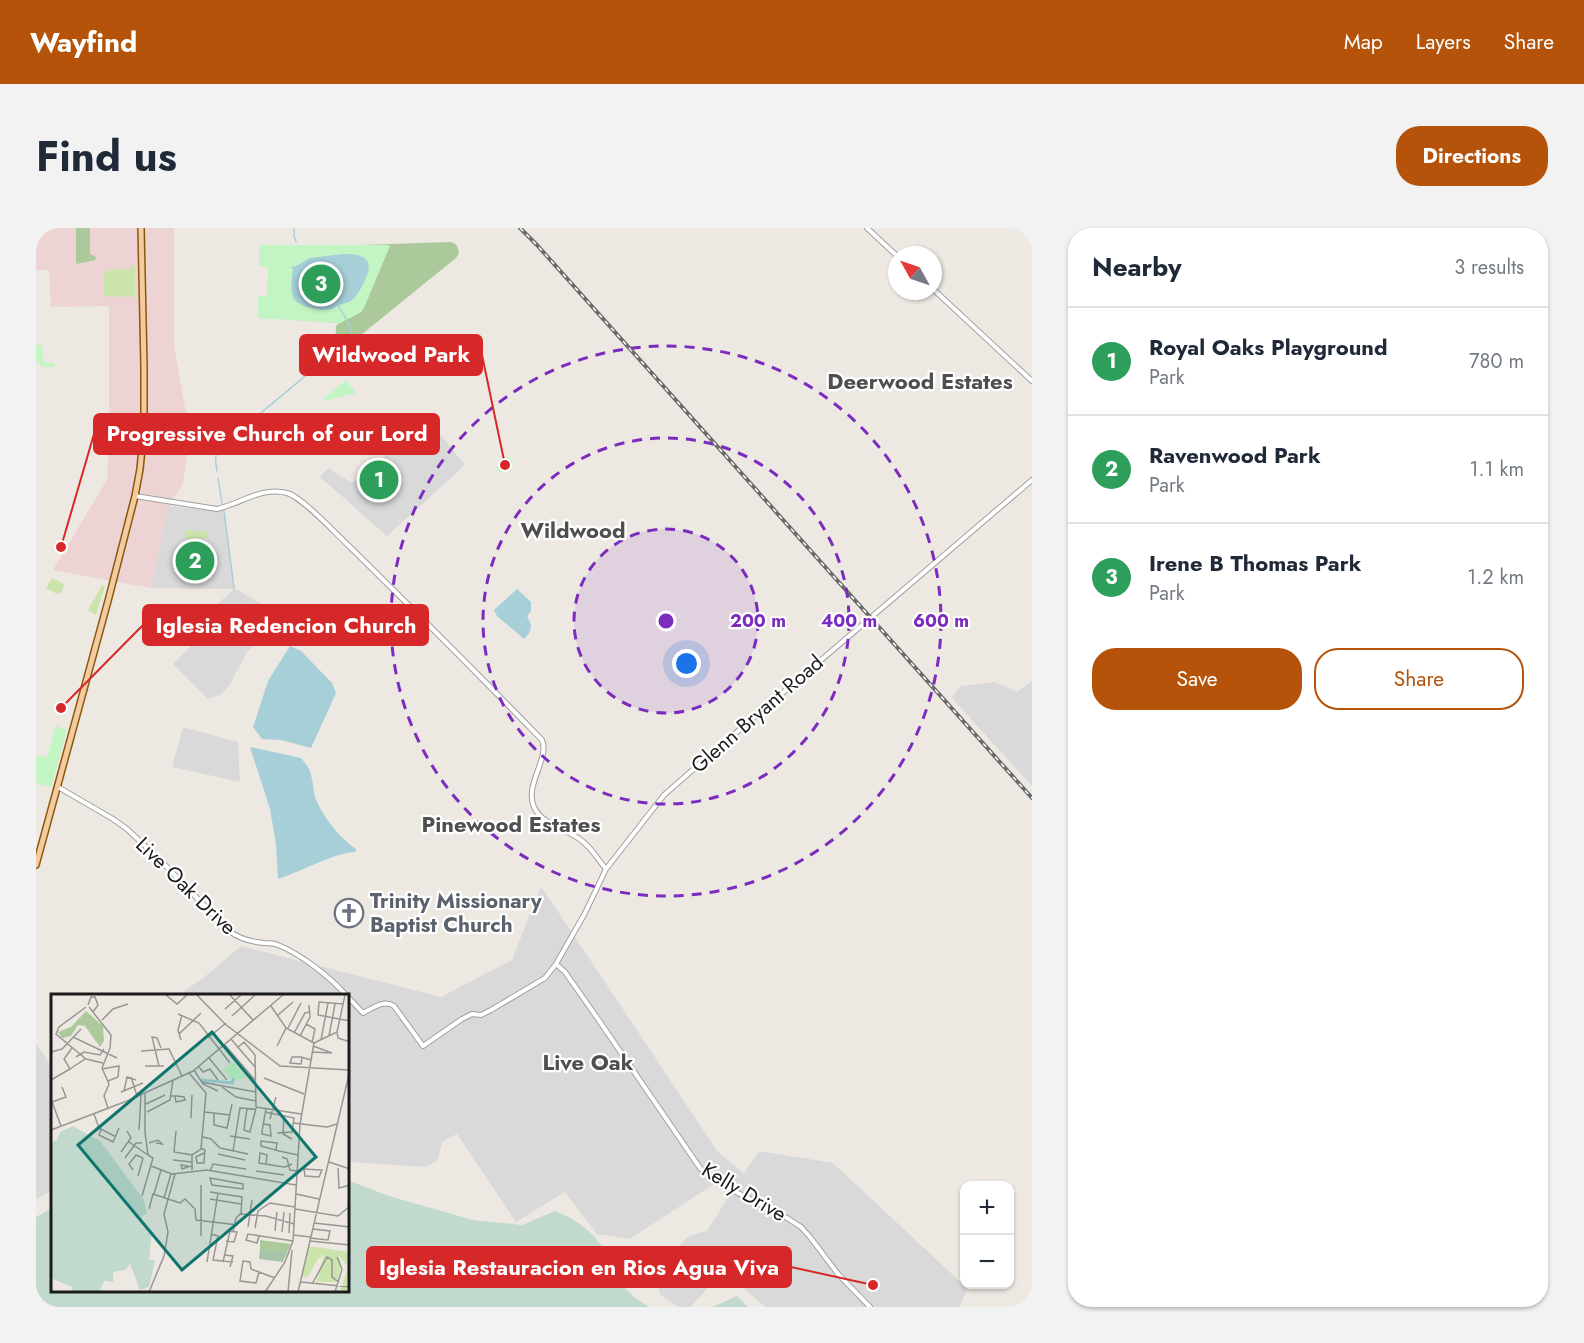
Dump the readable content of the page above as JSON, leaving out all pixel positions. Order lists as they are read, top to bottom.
{
  "streets": {
    "street": ["Glenn Bryant Road", "Live Oak Drive", "Kelly Drive"]
  },
  "crossings": [
    ["Glenn Bryant Road", "Live Oak Drive"],
    ["Glenn Bryant Road", "Kelly Drive"],
    ["Live Oak Drive", "Kelly Drive"]
  ],
  "districts": [
    "Deerwood Estates",
    "Wildwood",
    "Pinewood Estates",
    "Live Oak"
  ],
  "places": {
    "other": [
      "Wildwood Park",
      "Progressive Church of our Lord",
      "Iglesia Redencion Church",
      "Iglesia Restauracion en Rios Agua Viva"
    ],
    "church": ["Trinity Missionary Baptist Church"]
  },
  "north": "top left",
  "page": {
    "header": "Wayfind",
    "nav": ["Map", "Layers", "Share"],
    "title": "Find us",
    "buttons": [
      "Directions",
      ["Save", "Share"]
    ],
    "heading": ["Nearby", "3 results"],
    "pins": ["3", "1", "2"],
    "list": [
      {
        "mark": "1",
        "name": "Royal Oaks Playground",
        "note": "Park",
        "value": "780 m"
      },
      {
        "mark": "2",
        "name": "Ravenwood Park",
        "note": "Park",
        "value": "1.1 km"
      },
      {
        "mark": "3",
        "name": "Irene B Thomas Park",
        "note": "Park",
        "value": "1.2 km"
      }
    ],
    "map_buttons": ["+", "−"]
  },
  "rings": ["200 m", "400 m", "600 m"]
}
